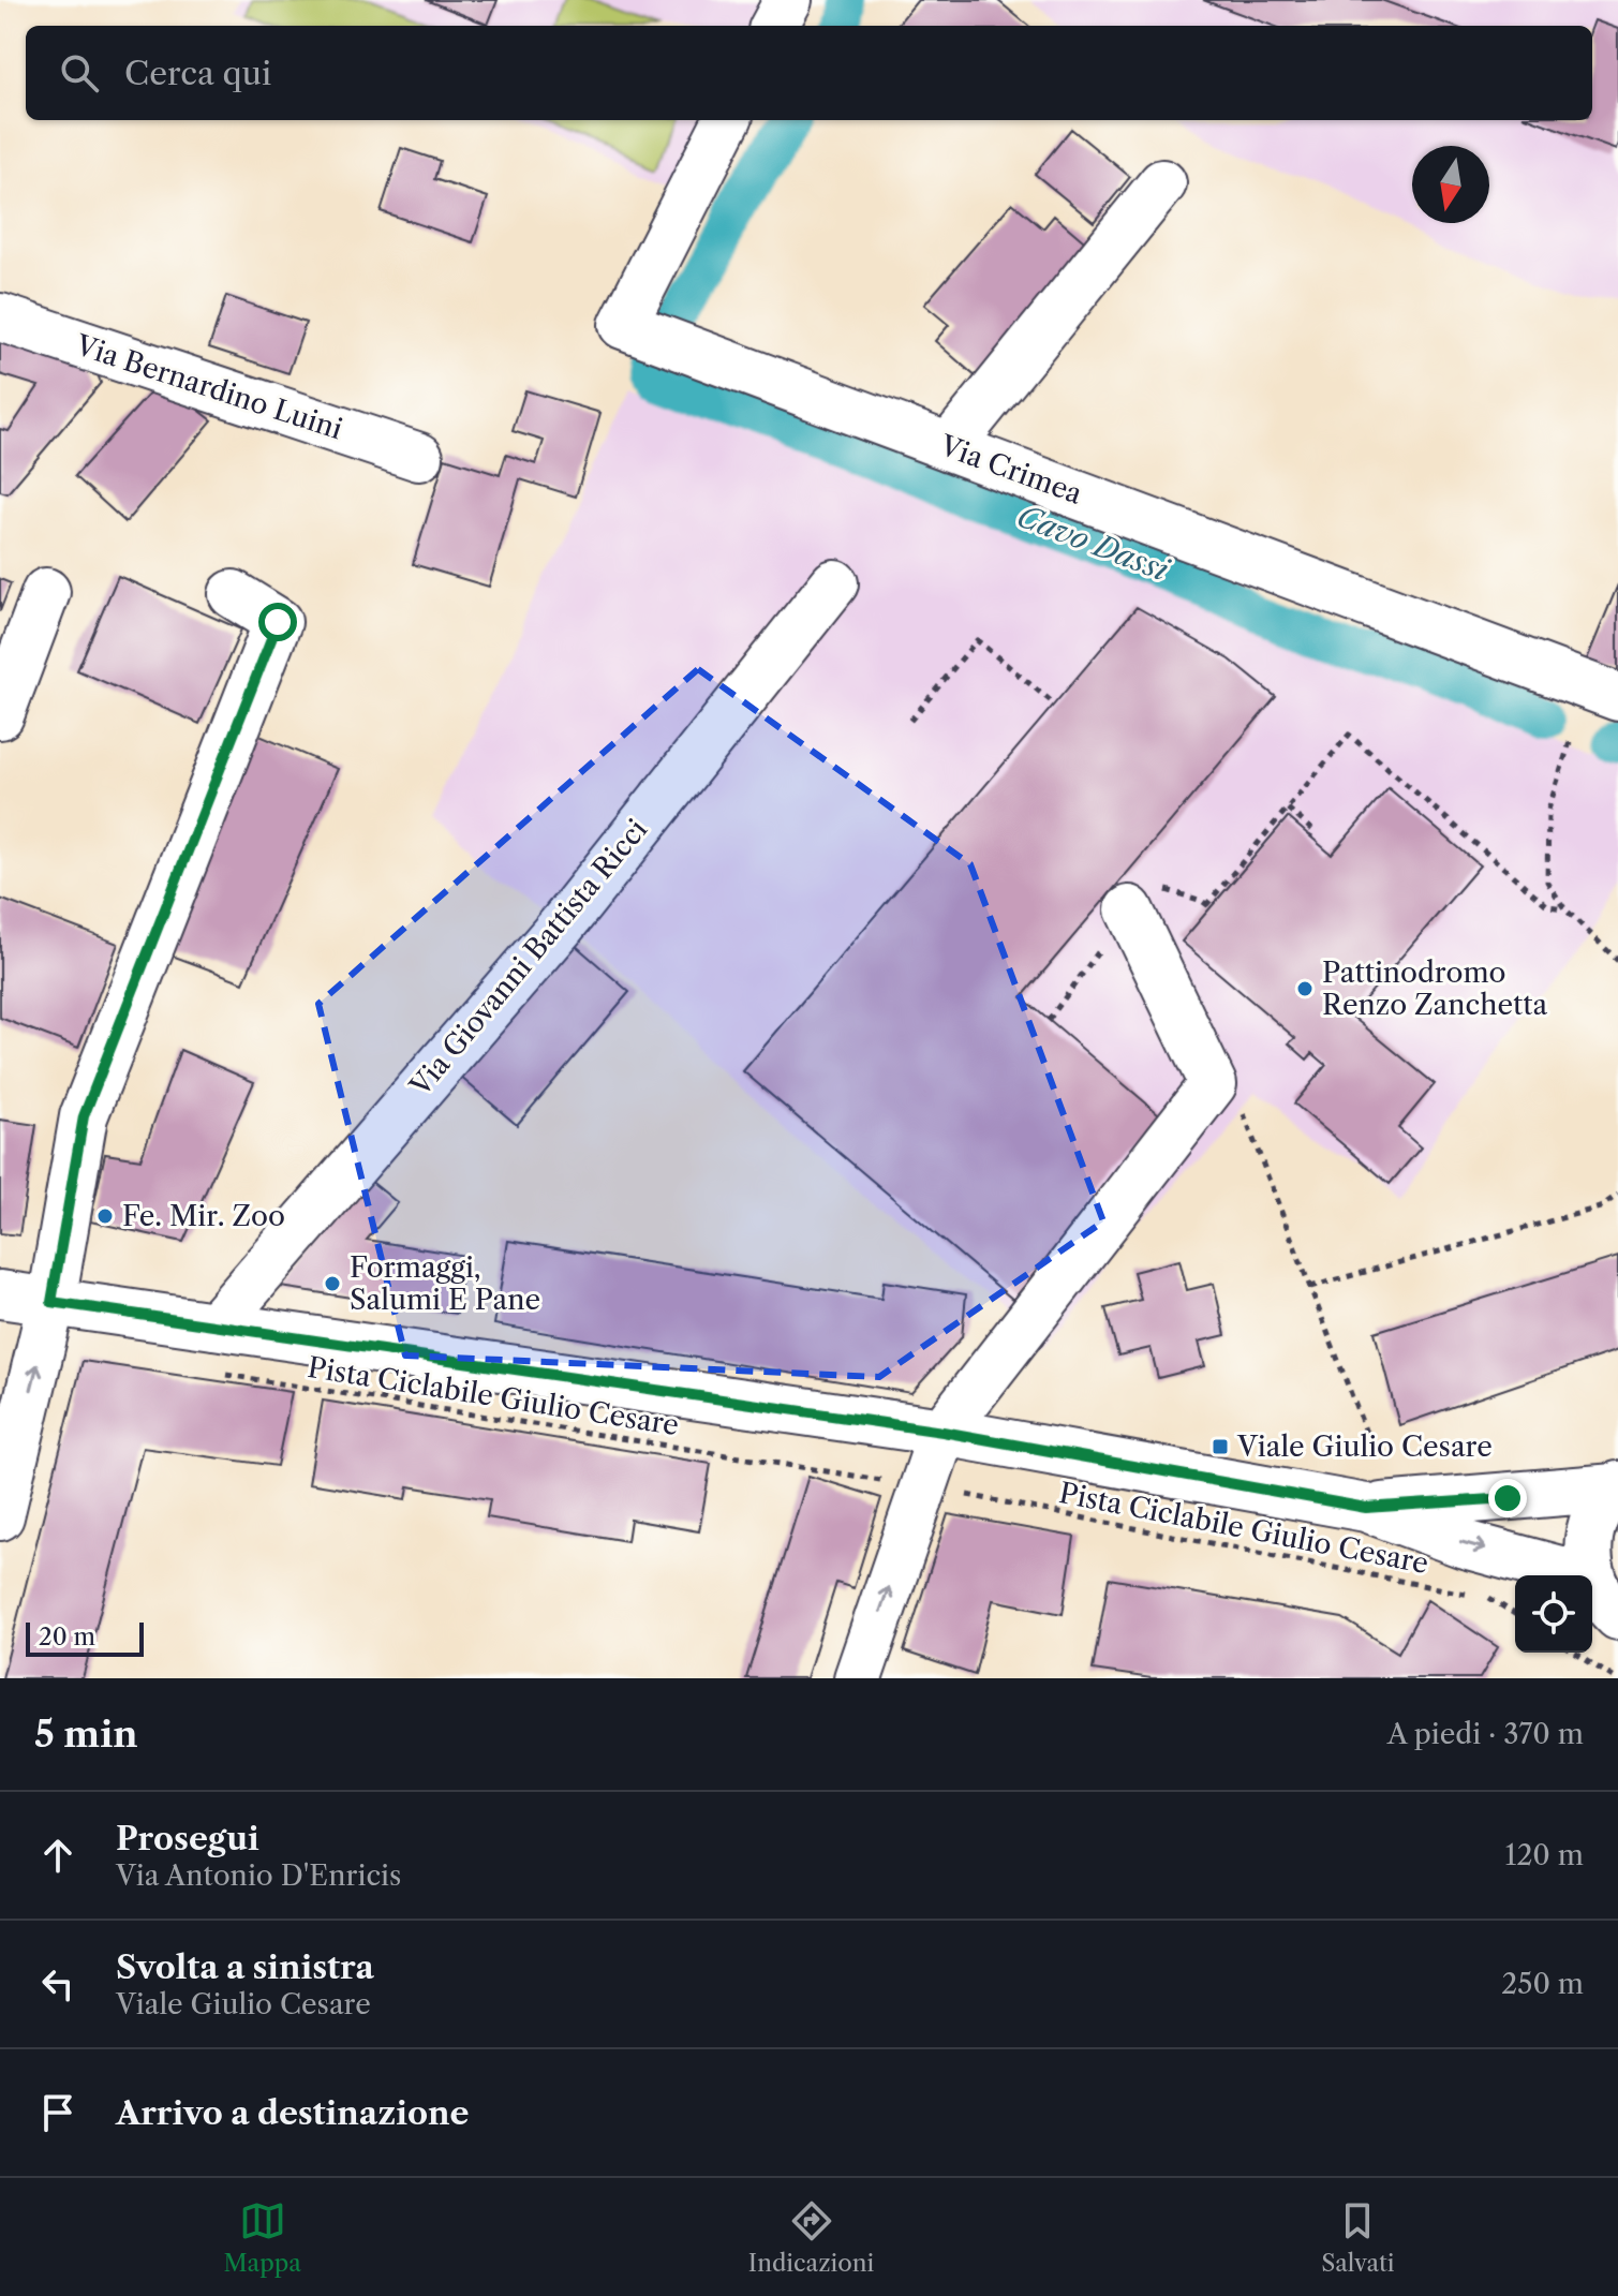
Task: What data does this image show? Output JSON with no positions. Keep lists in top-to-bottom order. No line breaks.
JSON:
{"streets":{"street":["Via Bernardino Luini","Via Crimea","Via Giovanni Battista Ricci"],"path":["Pista Ciclabile Giulio Cesare"]},"water":["Cavo Dassi"],"places":{"other":["Pattinodromo Renzo Zanchetta","Fe. Mir. Zoo","Formaggi, Salumi E Pane"],"transit":["Viale Giulio Cesare"]},"scale_bar":"20 m","north":"bottom","page":{"search":"Cerca qui","scale":"20 m","heading":["5 min","A piedi · 370 m"],"list":[["Prosegui","Via Antonio D'Enricis","120 m"],["Svolta a sinistra","Viale Giulio Cesare","250 m"],"Arrivo a destinazione"],"nav":["Mappa","Indicazioni","Salvati"]}}
